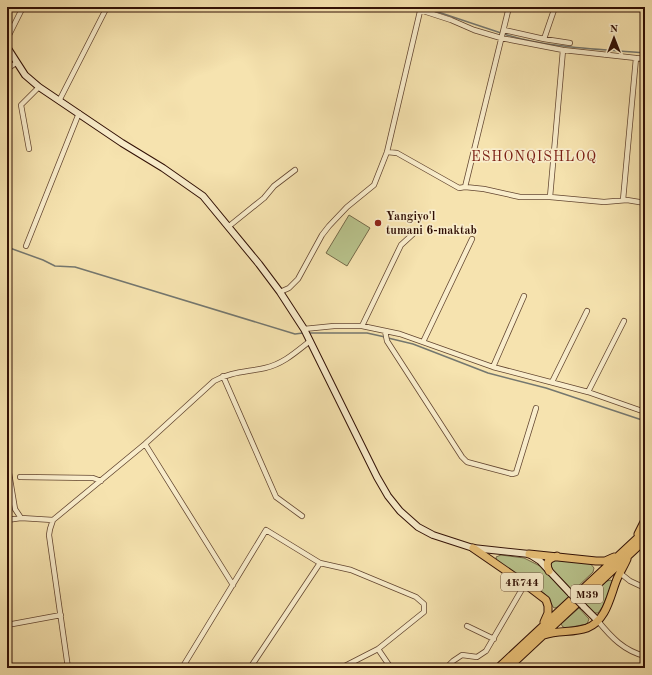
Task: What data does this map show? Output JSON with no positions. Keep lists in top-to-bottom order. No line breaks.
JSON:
{"streets":{"highway":["4К744","M39"]},"crossings":[["4К744","M39"]],"districts":["ESHONQISHLOQ"],"places":["Yangiyo'l tumani 6-maktab"],"north":"top"}
